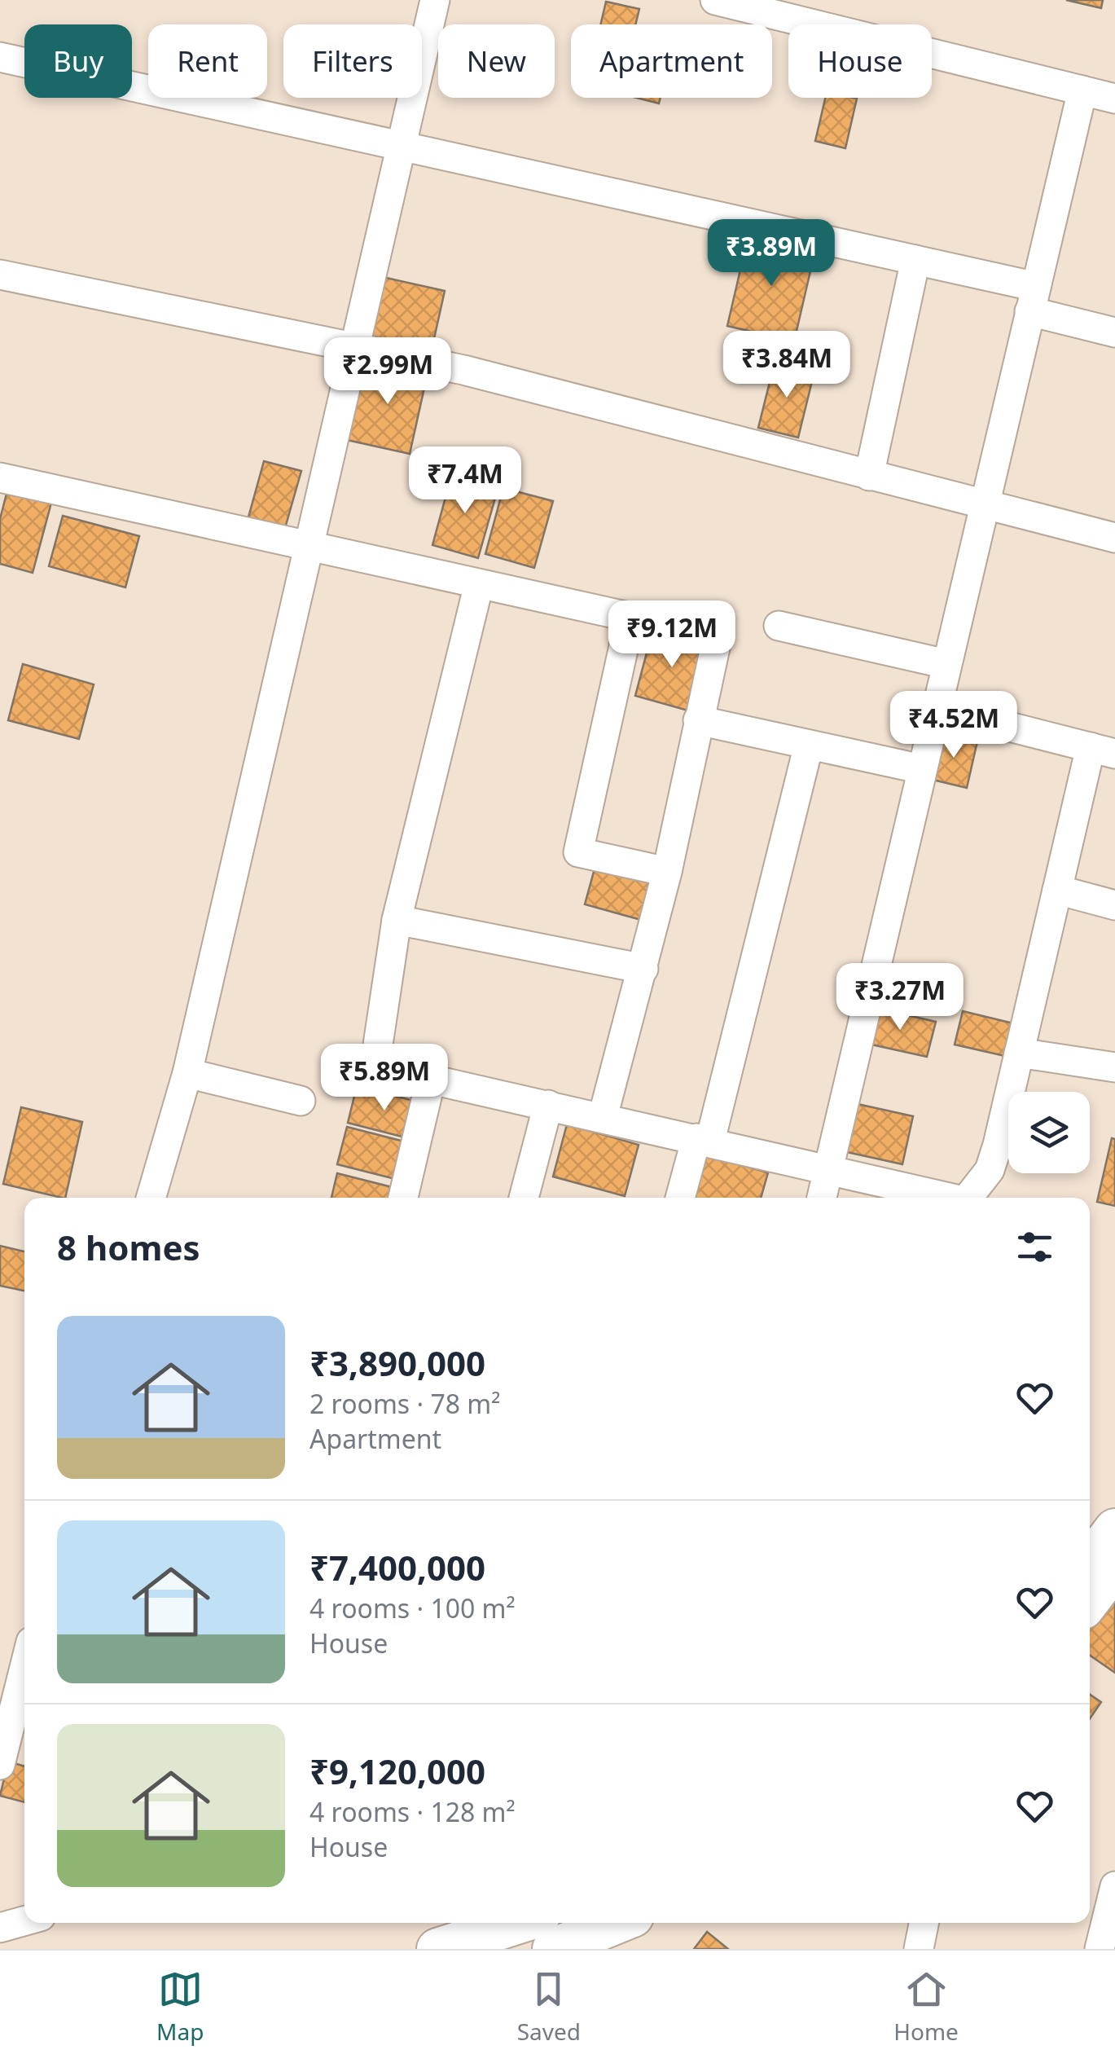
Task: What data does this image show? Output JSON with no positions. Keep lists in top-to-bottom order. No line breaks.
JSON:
{"page":{"chip":["Buy","Rent","Filters","New","Apartment","House"],"price":["₹3.89M","₹3.84M","₹2.99M","₹7.4M","₹9.12M","₹4.52M","₹3.27M","₹5.89M"],"heading":"8 homes","list":[{"name":"₹3,890,000","note":"2 rooms · 78 m² · Apartment"},{"name":"₹7,400,000","note":"4 rooms · 100 m² · House"},{"name":"₹9,120,000","note":"4 rooms · 128 m² · House"}],"tabs":["Map","Saved","Home"]}}
